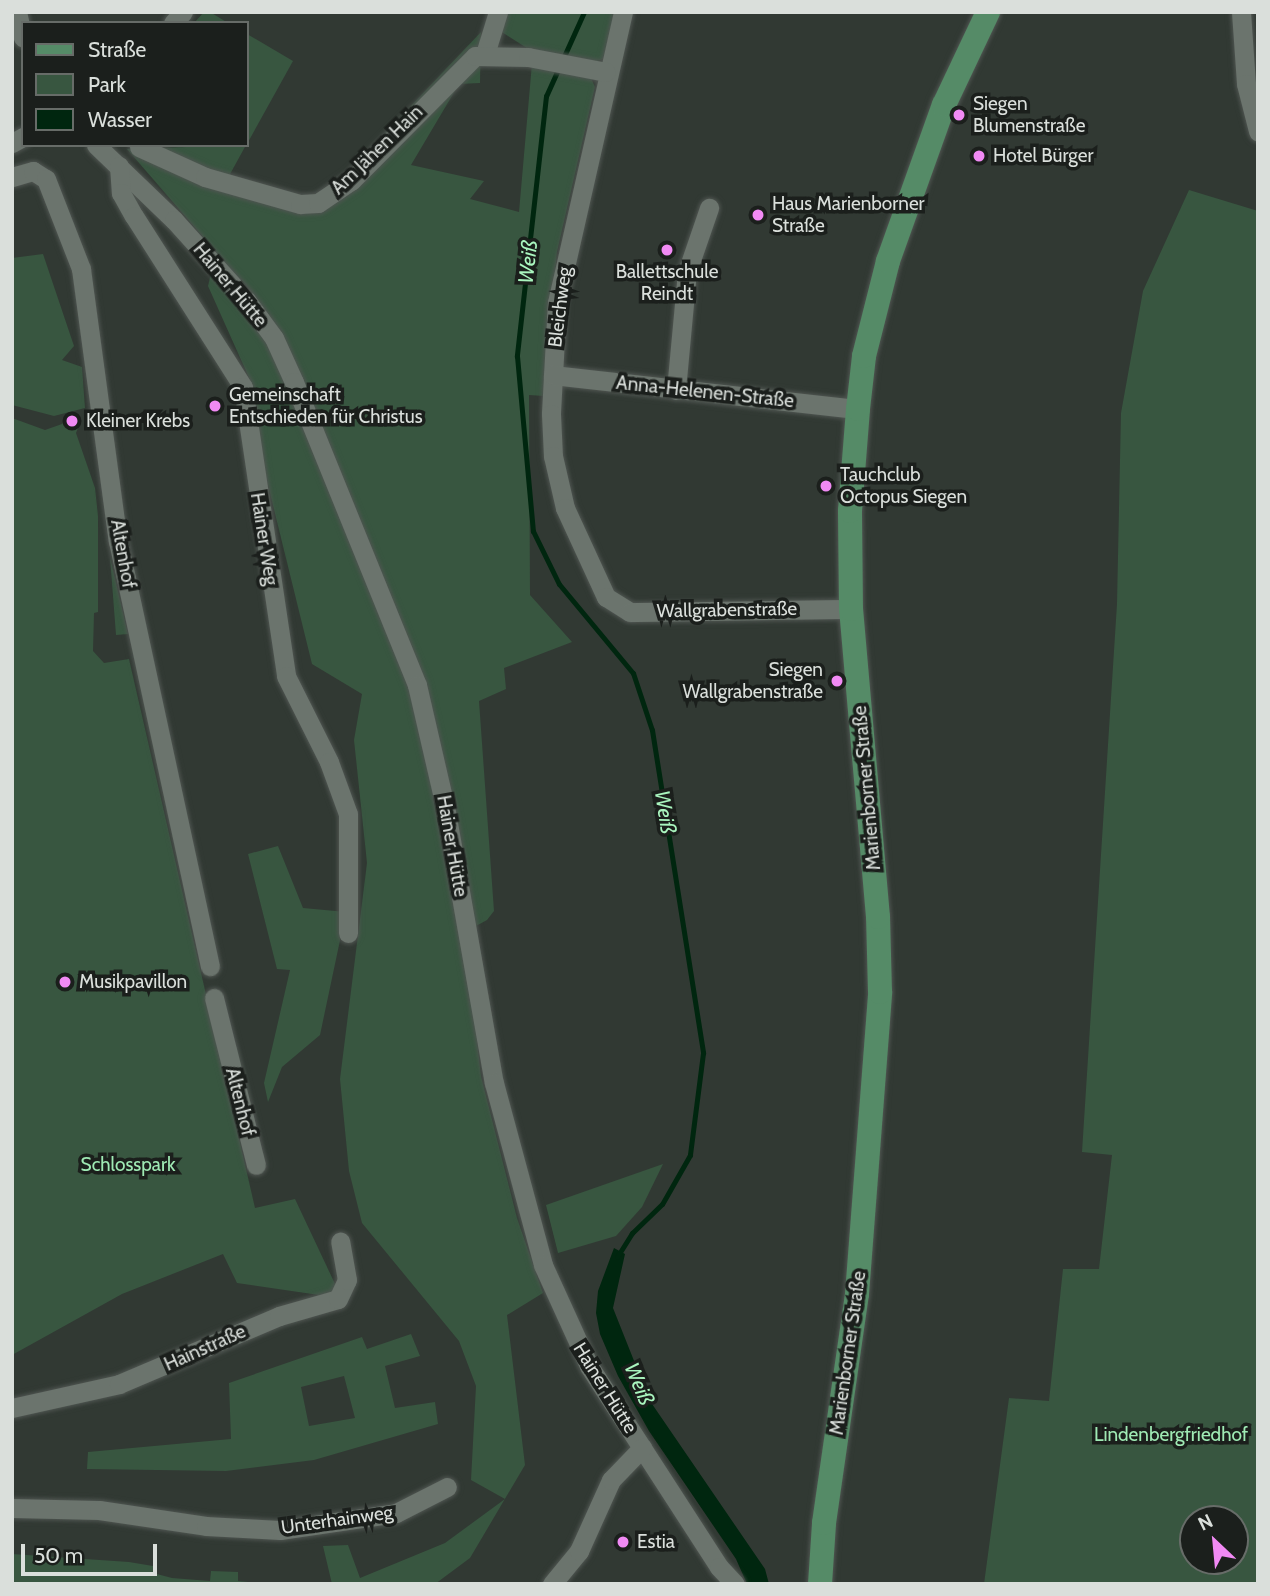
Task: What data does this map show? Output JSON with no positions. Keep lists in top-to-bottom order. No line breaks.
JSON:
{"streets":{"main road":["Marienborner Straße"],"street":["Am Jähen Hain","Hainer Hütte","Bleichweg","Anna-Helenen-Straße","Hainer Weg","Altenhof","Wallgrabenstraße","Hainstraße","Unterhainweg"]},"crossings":[["Hainer Hütte","Hainer Weg"],["Bleichweg","Anna-Helenen-Straße"],["Bleichweg","Wallgrabenstraße"],["Anna-Helenen-Straße","Marienborner Straße"],["Wallgrabenstraße","Marienborner Straße"]],"water":["Weiß"],"parks":["Schlosspark","Lindenbergfriedhof"],"places":["Siegen Blumenstraße","Hotel Bürger","Haus Marienborner Straße","Ballettschule Reindt","Gemeinschaft Entschieden für Christus","Kleiner Krebs","Tauchclub Octopus Siegen","Siegen Wallgrabenstraße","Musikpavillon","Estia"],"legend":["Straße","Park","Wasser"],"scale_bar":"50 m","north":"top left"}
